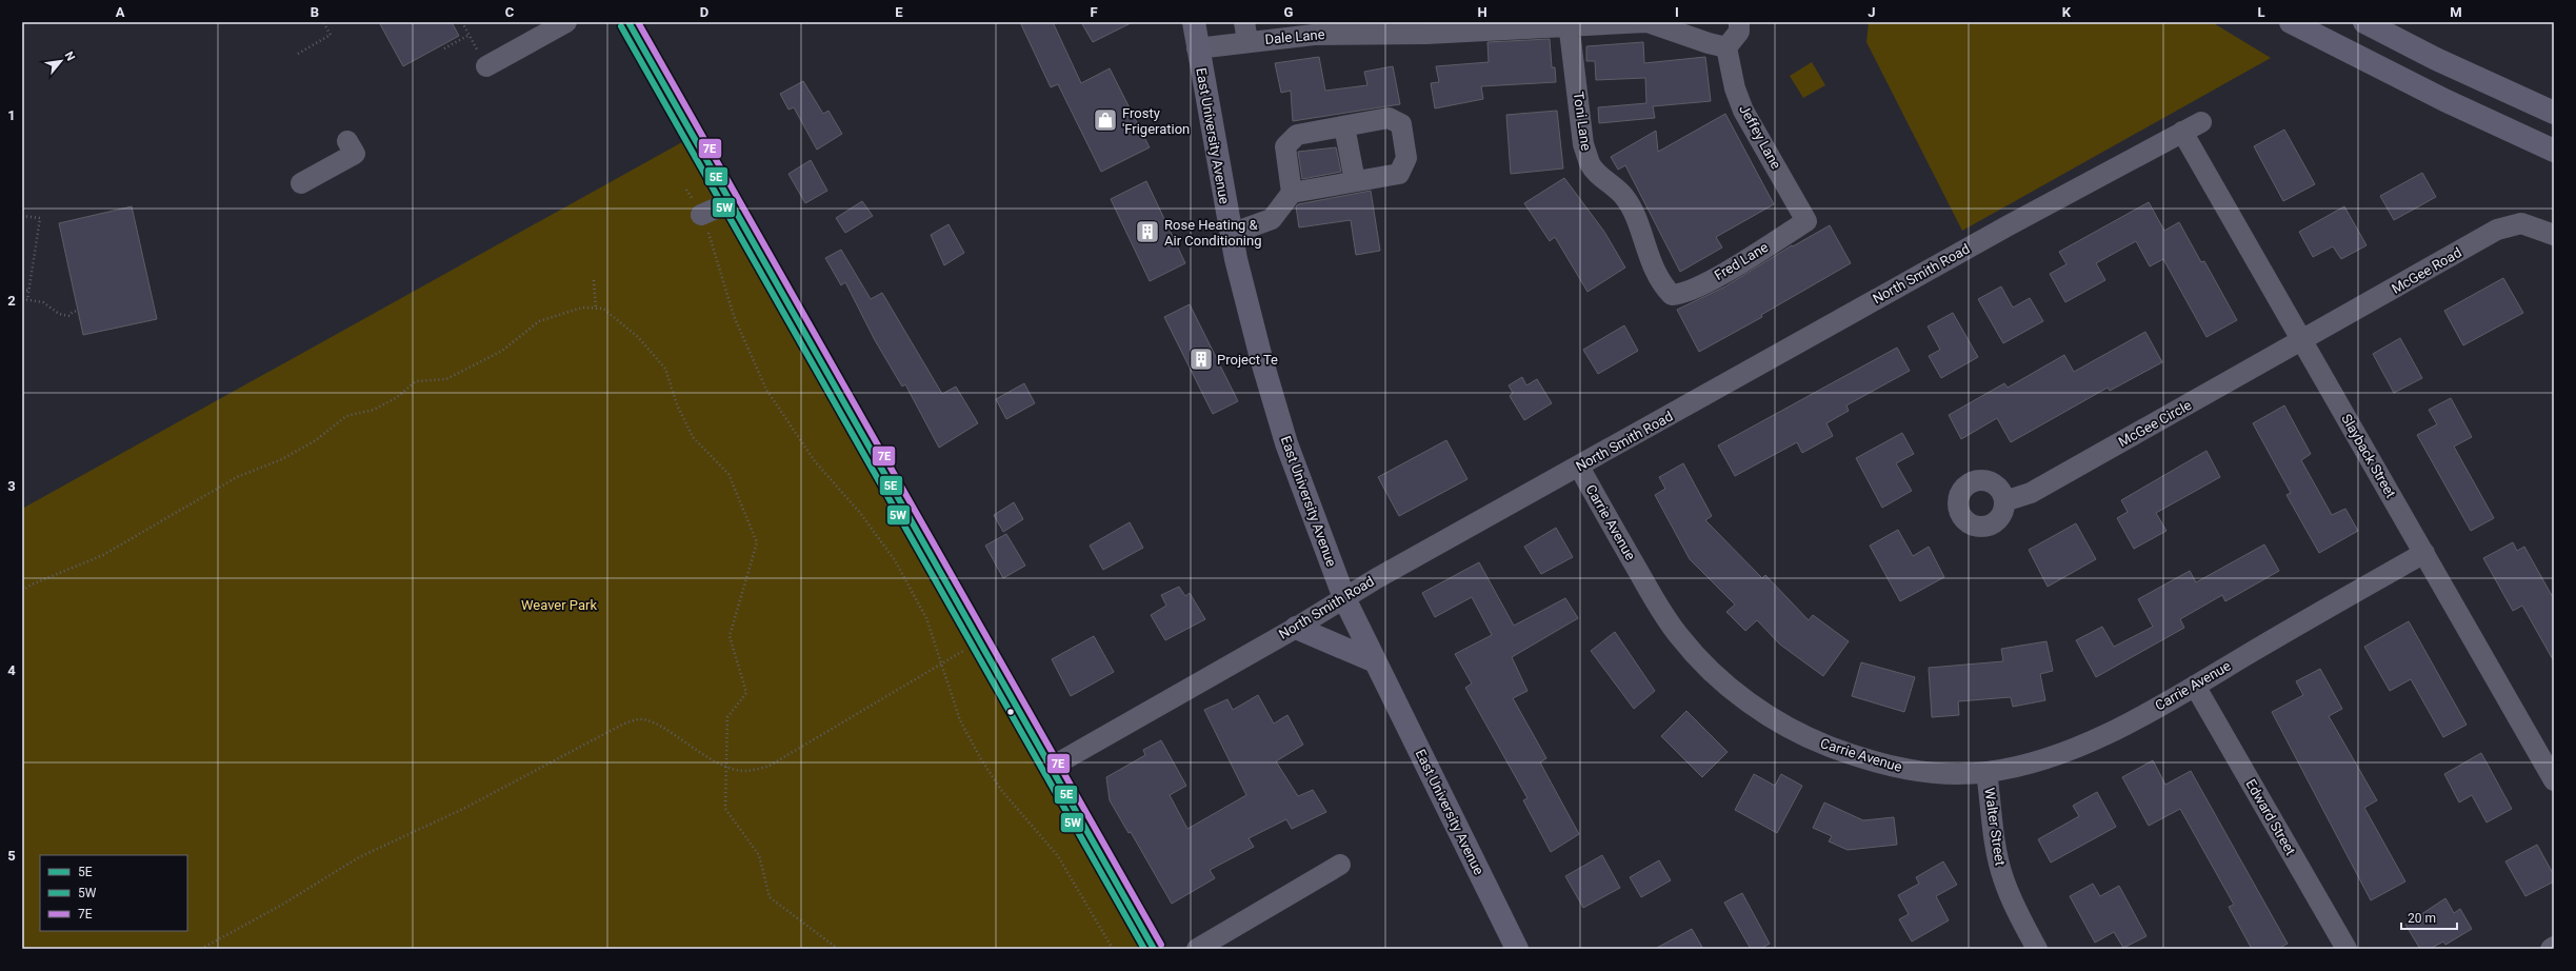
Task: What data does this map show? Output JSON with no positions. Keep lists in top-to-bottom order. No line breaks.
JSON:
{"streets":{"main road":["East University Avenue"],"street":["Dale Lane","Toni Lane","Jeffey Lane","Fred Lane","McGee Road","North Smith Road","McGee Circle","Slayback Street","Carrie Avenue","Edward Street","Walter Street"]},"crossings":[["Dale Lane","Toni Lane"],["Dale Lane","East University Avenue"],["Dale Lane","Jeffey Lane"],["Toni Lane","Fred Lane"],["East University Avenue","North Smith Road"],["Jeffey Lane","Fred Lane"],["McGee Road","McGee Circle"],["McGee Road","Slayback Street"],["North Smith Road","Slayback Street"],["North Smith Road","Carrie Avenue"],["McGee Circle","Slayback Street"],["Slayback Street","Carrie Avenue"],["Carrie Avenue","Edward Street"],["Carrie Avenue","Walter Street"]],"parks":["Weaver Park"],"places":{"shop":["Frosty 'Frigeration"],"building":["Rose Heating & Air Conditioning","Project Te"]},"lines":["transit line 5E","transit line 7E","transit line 5W"],"legend":["5E","5W","7E"],"scale_bar":"20 m","north":"top right","grid":{"columns":["A","B","C","D","E","F","G","H","I","J","K","L","M"],"rows":["1","2","3","4","5"]}}
